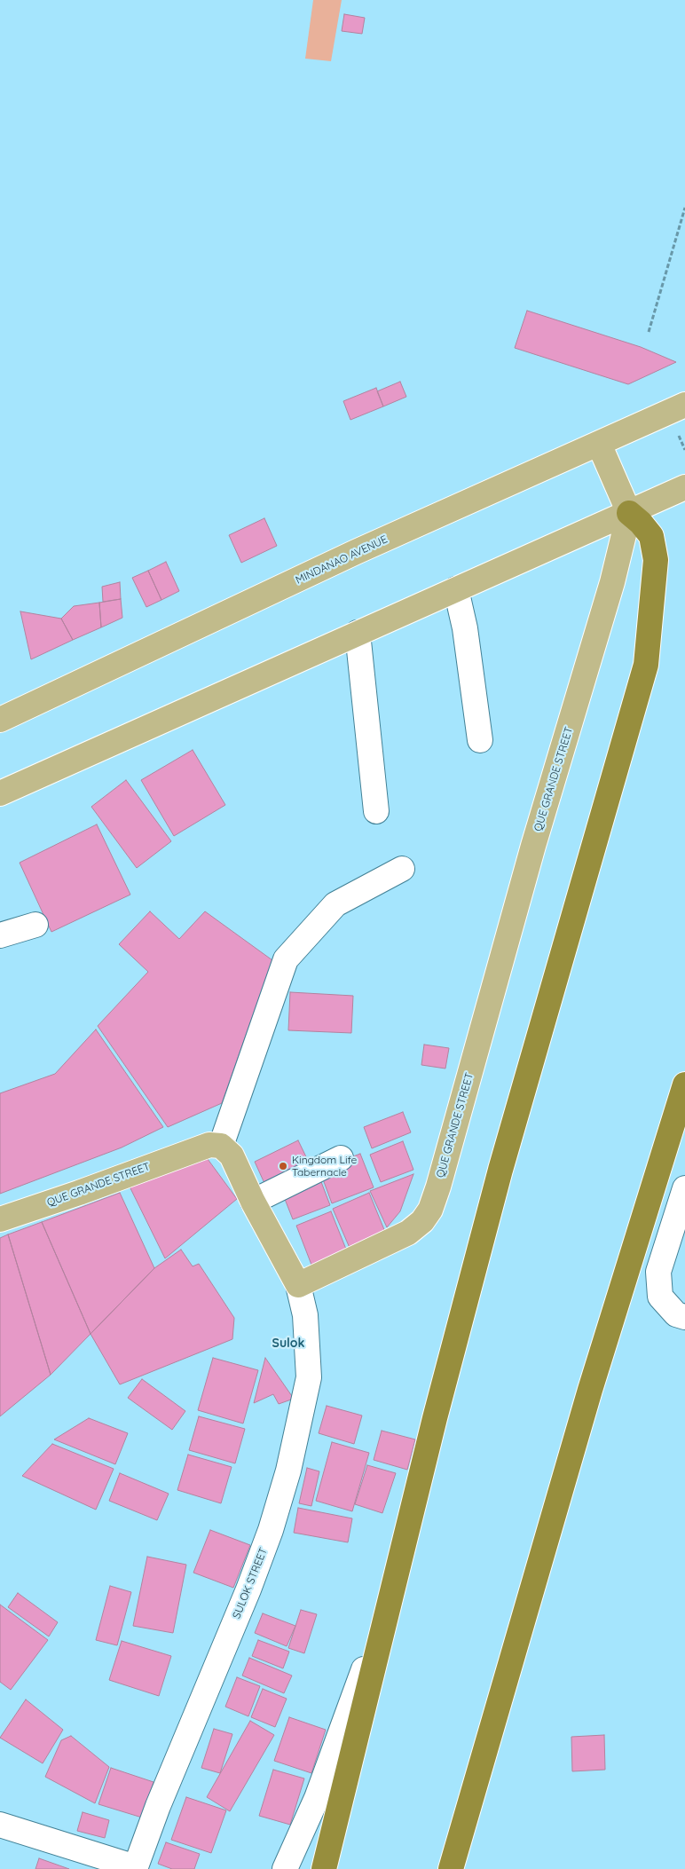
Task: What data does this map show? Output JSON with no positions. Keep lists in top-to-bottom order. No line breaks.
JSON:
{"streets":{"main road":["MINDANAO AVENUE","QUE GRANDE STREET"],"street":["SULOK STREET"]},"crossings":[["QUE GRANDE STREET","SULOK STREET"]],"districts":["Sulok"],"places":["Kingdom Life Tabernacle"]}
